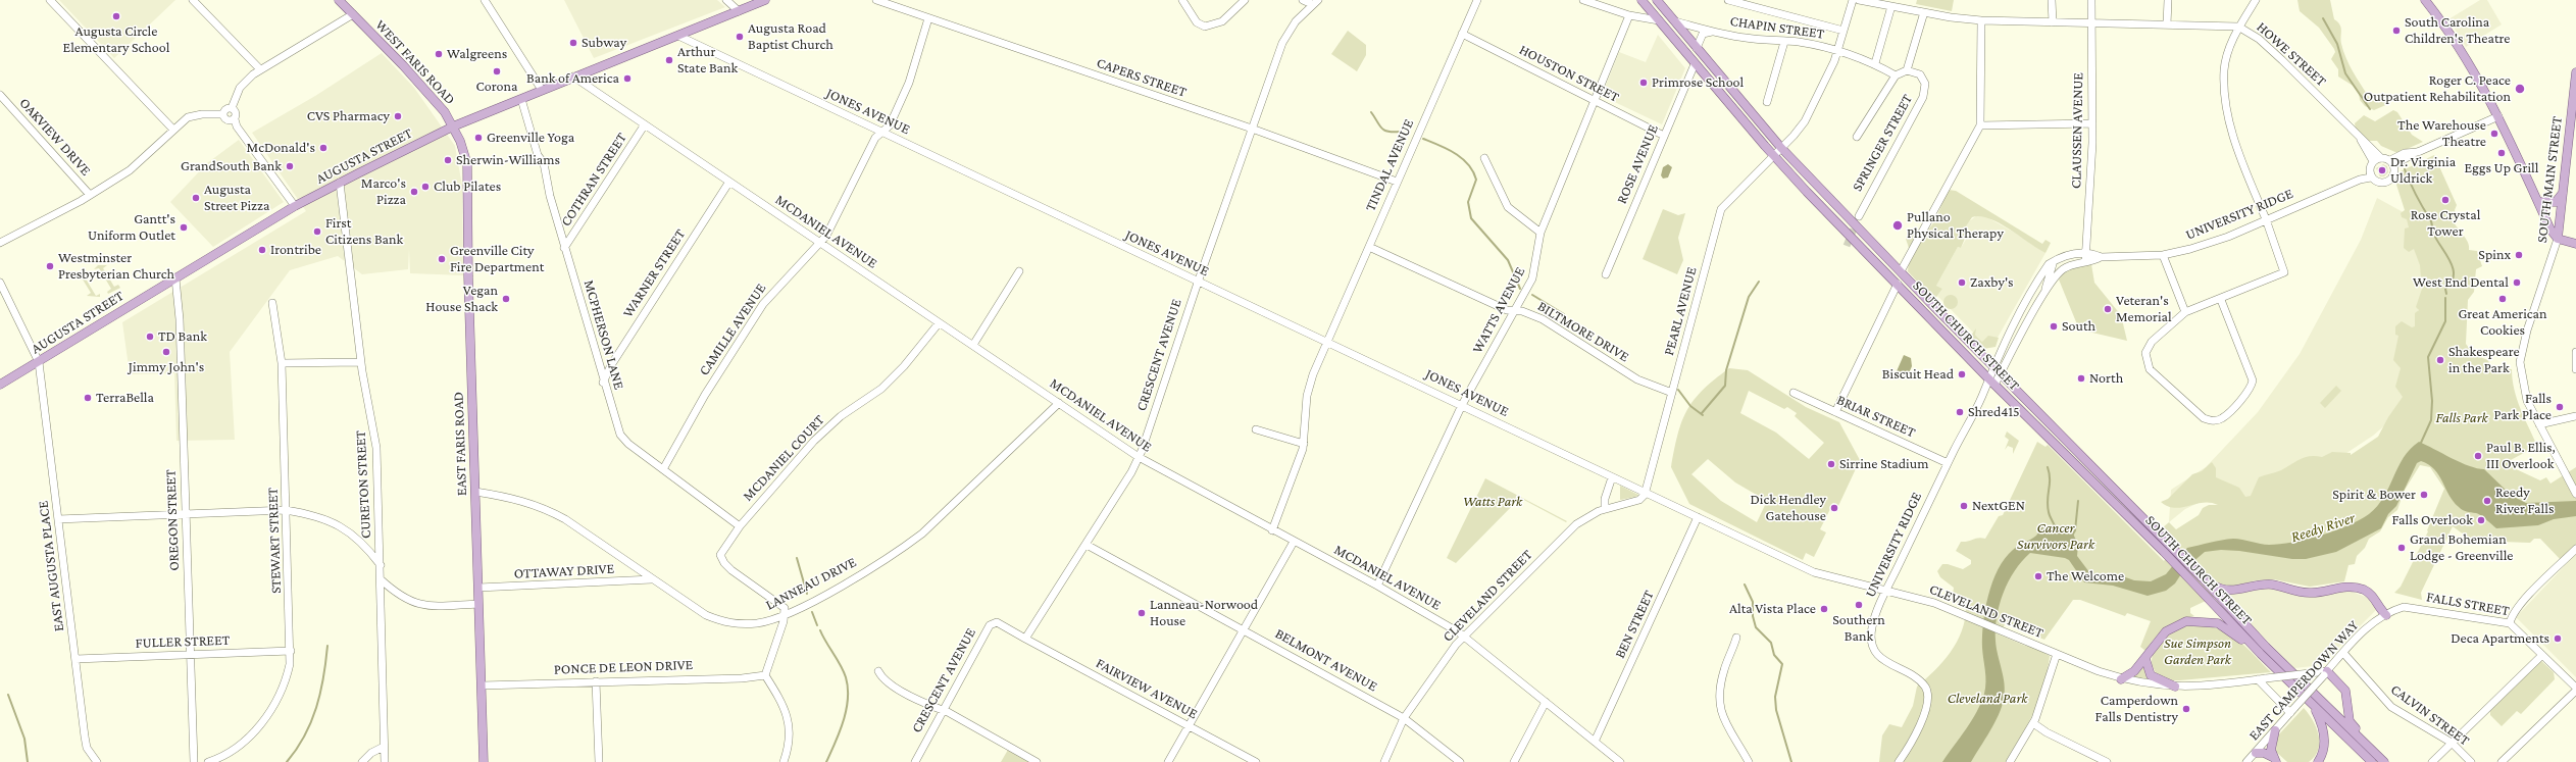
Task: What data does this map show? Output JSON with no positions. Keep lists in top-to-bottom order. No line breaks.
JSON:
{"streets":{"main road":["WEST FARIS ROAD","AUGUSTA STREET","SOUTH MAIN STREET","SOUTH CHURCH STREET","EAST FARIS ROAD"],"street":["CHAPIN STREET","HOWE STREET","HOUSTON STREET","CAPERS STREET","JONES AVENUE","CLAUSSEN AVENUE","OAKVIEW DRIVE","SPRINGER STREET","ROSE AVENUE","TINDAL AVENUE","COTHRAN STREET","UNIVERSITY RIDGE","MCDANIEL AVENUE","WARNER STREET","WATTS AVENUE","PEARL AVENUE","CAMILLE AVENUE","BILTMORE DRIVE","MCPHERSON LANE","CRESCENT AVENUE","BRIAR STREET","MCDANIEL COURT","CURETON STREET","OREGON STREET","STEWART STREET","EAST AUGUSTA PLACE","OTTAWAY DRIVE","LANNEAU DRIVE","CLEVELAND STREET","FALLS STREET","BEN STREET","FULLER STREET","BELMONT AVENUE","PONCE DE LEON DRIVE","EAST CAMPERDOWN WAY","FAIRVIEW AVENUE","CALVIN STREET"]},"crossings":[["CHAPIN STREET","SPRINGER STREET"],["CHAPIN STREET","PEARL AVENUE"],["CHAPIN STREET","SOUTH CHURCH STREET"],["HOWE STREET","CLAUSSEN AVENUE"],["HOWE STREET","UNIVERSITY RIDGE"],["WEST FARIS ROAD","AUGUSTA STREET"],["WEST FARIS ROAD","EAST FARIS ROAD"],["HOUSTON STREET","ROSE AVENUE"],["HOUSTON STREET","TINDAL AVENUE"],["HOUSTON STREET","WATTS AVENUE"],["CAPERS STREET","TINDAL AVENUE"],["CAPERS STREET","CAMILLE AVENUE"],["CAPERS STREET","CRESCENT AVENUE"],["JONES AVENUE","AUGUSTA STREET"],["JONES AVENUE","TINDAL AVENUE"],["JONES AVENUE","WATTS AVENUE"],["JONES AVENUE","PEARL AVENUE"],["JONES AVENUE","CAMILLE AVENUE"],["JONES AVENUE","CRESCENT AVENUE"],["JONES AVENUE","CLEVELAND STREET"],["CLAUSSEN AVENUE","UNIVERSITY RIDGE"],["SPRINGER STREET","PEARL AVENUE"],["AUGUSTA STREET","MCDANIEL AVENUE"],["AUGUSTA STREET","MCPHERSON LANE"],["AUGUSTA STREET","EAST FARIS ROAD"],["AUGUSTA STREET","CURETON STREET"],["AUGUSTA STREET","OREGON STREET"],["AUGUSTA STREET","EAST AUGUSTA PLACE"],["ROSE AVENUE","SOUTH CHURCH STREET"],["TINDAL AVENUE","MCDANIEL AVENUE"],["TINDAL AVENUE","BILTMORE DRIVE"],["COTHRAN STREET","MCDANIEL AVENUE"],["COTHRAN STREET","MCPHERSON LANE"],["UNIVERSITY RIDGE","SOUTH CHURCH STREET"],["UNIVERSITY RIDGE","BRIAR STREET"],["UNIVERSITY RIDGE","CLEVELAND STREET"],["MCDANIEL AVENUE","WARNER STREET"],["MCDANIEL AVENUE","WATTS AVENUE"],["MCDANIEL AVENUE","CAMILLE AVENUE"],["MCDANIEL AVENUE","CRESCENT AVENUE"],["MCDANIEL AVENUE","MCDANIEL COURT"],["MCDANIEL AVENUE","LANNEAU DRIVE"],["MCDANIEL AVENUE","CLEVELAND STREET"],["MCDANIEL AVENUE","BEN STREET"],["WARNER STREET","MCPHERSON LANE"],["WATTS AVENUE","BILTMORE DRIVE"],["PEARL AVENUE","BILTMORE DRIVE"],["PEARL AVENUE","SOUTH CHURCH STREET"],["PEARL AVENUE","CLEVELAND STREET"],["CAMILLE AVENUE","MCPHERSON LANE"],["MCPHERSON LANE","MCDANIEL COURT"],["CRESCENT AVENUE","BELMONT AVENUE"],["CRESCENT AVENUE","FAIRVIEW AVENUE"],["EAST FARIS ROAD","OTTAWAY DRIVE"],["EAST FARIS ROAD","LANNEAU DRIVE"],["EAST FARIS ROAD","PONCE DE LEON DRIVE"],["MCDANIEL COURT","LANNEAU DRIVE"],["OREGON STREET","FULLER STREET"],["STEWART STREET","FULLER STREET"],["EAST AUGUSTA PLACE","FULLER STREET"],["OTTAWAY DRIVE","LANNEAU DRIVE"],["CLEVELAND STREET","BEN STREET"],["CLEVELAND STREET","BELMONT AVENUE"],["CLEVELAND STREET","EAST CAMPERDOWN WAY"],["FALLS STREET","EAST CAMPERDOWN WAY"],["EAST CAMPERDOWN WAY","CALVIN STREET"]],"water":["Reedy River"],"parks":["Falls Park","Watts Park","Cancer Survivors Park","Sue Simpson Garden Park","Cleveland Park"],"places":["Augusta Circle Elementary School","South Carolina Children's Theatre","Augusta Road Baptist Church","Subway","Walgreens","Arthur State Bank","Corona","Bank of America","Primrose School","Roger C. Peace Outpatient Rehabilitation","CVS Pharmacy","The Warehouse Theatre","Greenville Yoga","McDonald's","Eggs Up Grill","Sherwin-Williams","GrandSouth Bank","Dr. Virginia Uldrick","Club Pilates","Marco's Pizza","Augusta Street Pizza","Rose Crystal Tower","Pullano Physical Therapy","Gantt's Uniform Outlet","First Citizens Bank","Irontribe","Spinx","Greenville City Fire Department","Westminster Presbyterian Church","Zaxby's","West End Dental","Vegan House Shack","Great American Cookies","Veteran's Memorial","South","TD Bank","Jimmy John's","Shakespeare in the Park","Biscuit Head","North","TerraBella","Falls Park Place","Shred415","Paul B. Ellis, III Overlook","Sirrine Stadium","Spirit & Bower","Reedy River Falls","NextGEN","Dick Hendley Gatehouse","Falls Overlook","Grand Bohemian Lodge - Greenville","The Welcome","Southern Bank","Alta Vista Place","Lanneau-Norwood House","Deca Apartments","Camperdown Falls Dentistry"]}
